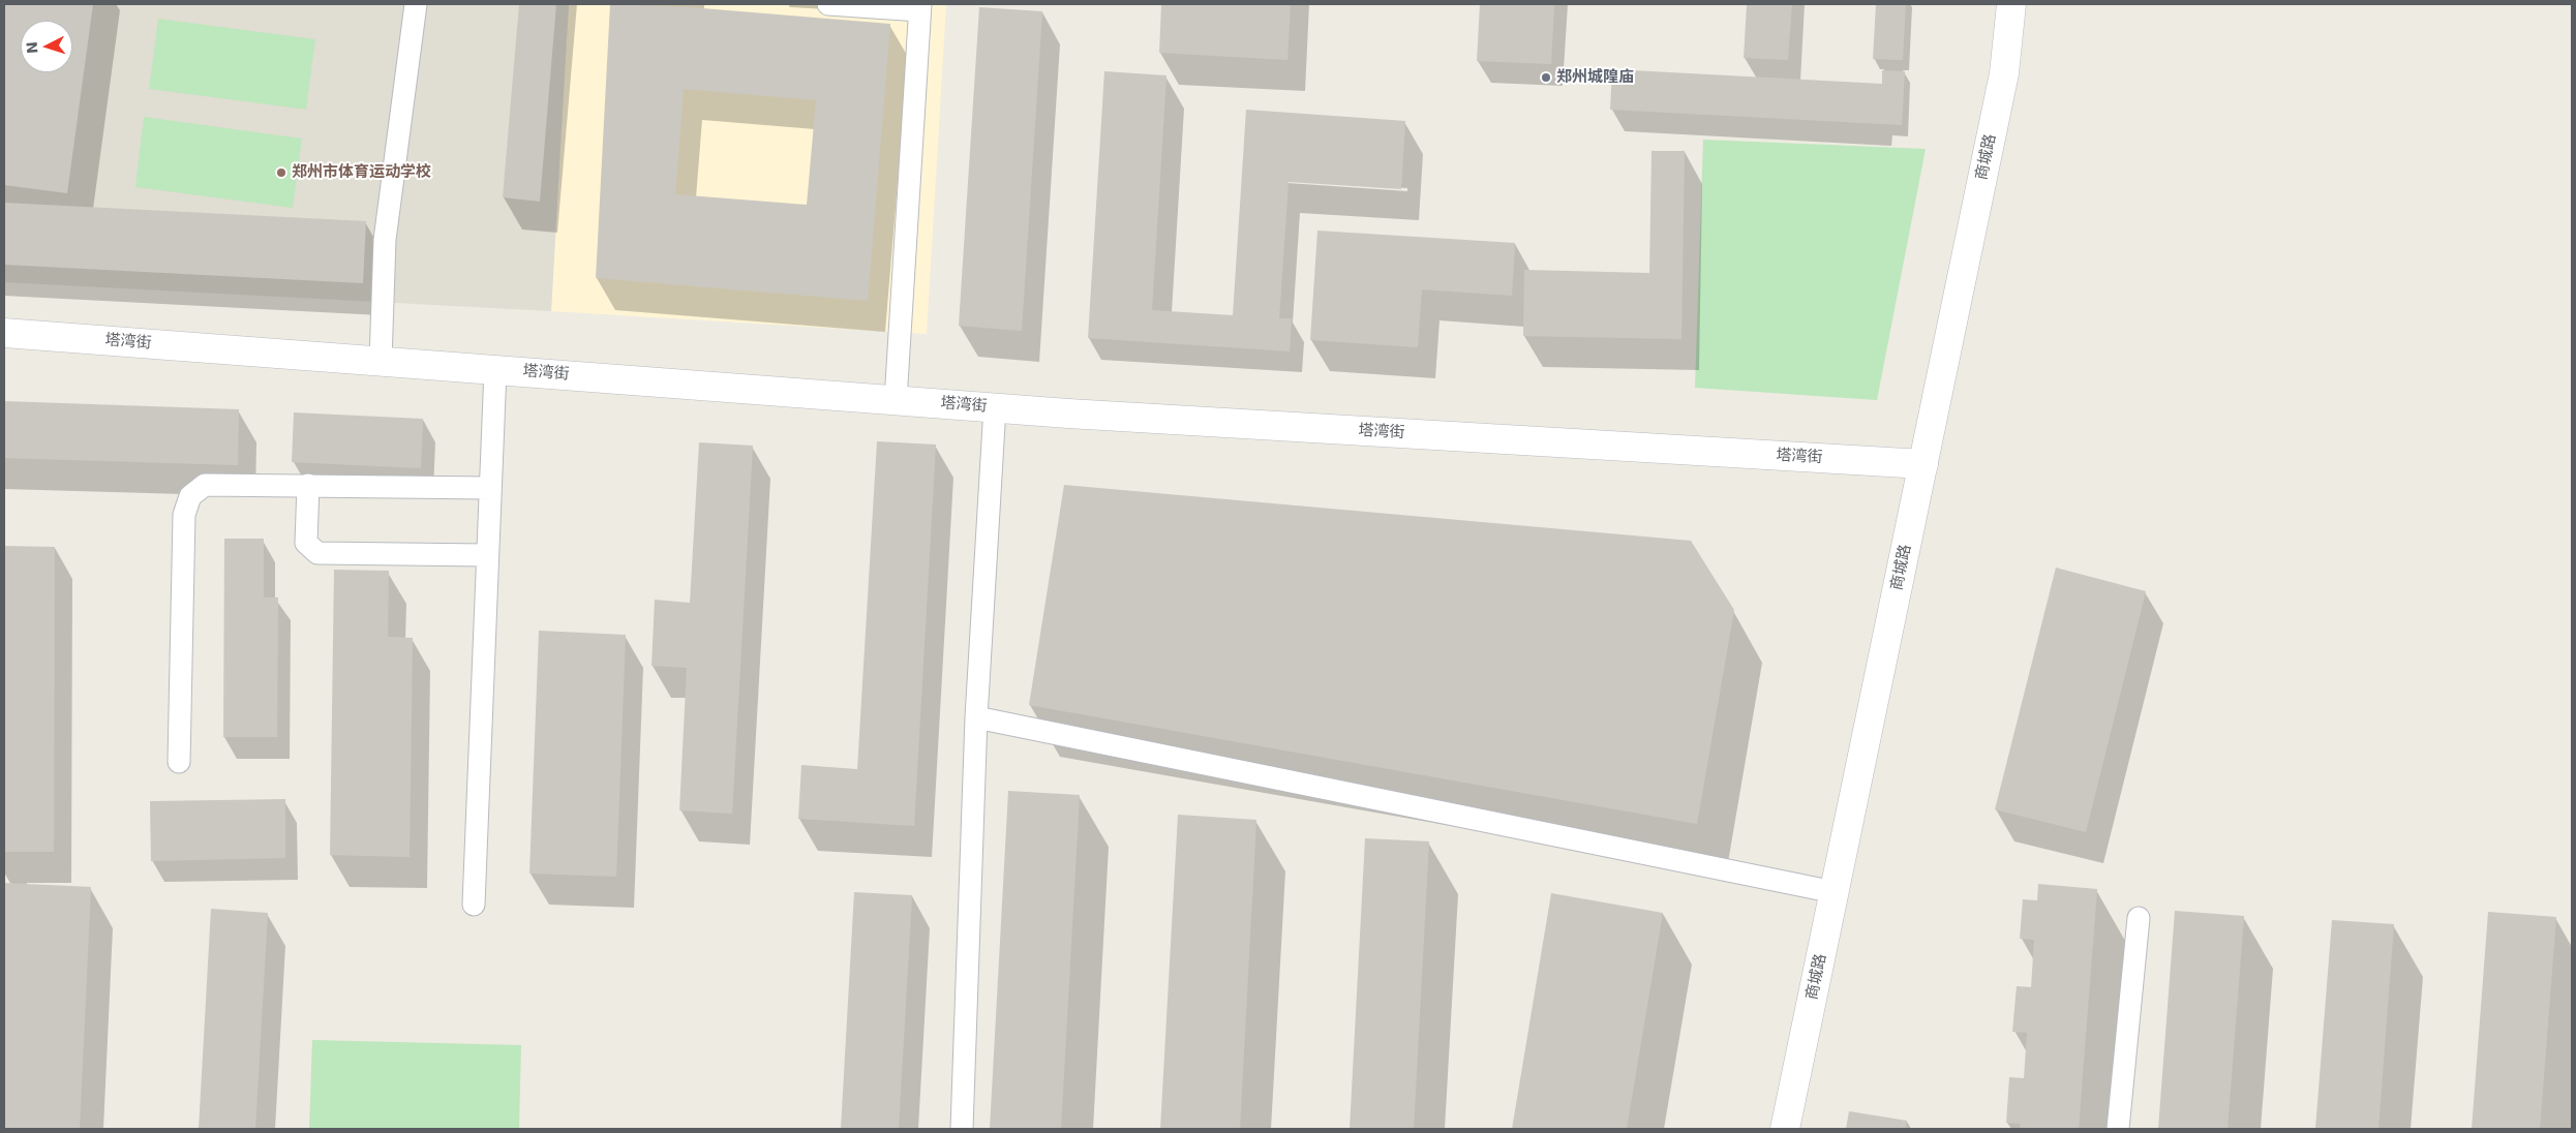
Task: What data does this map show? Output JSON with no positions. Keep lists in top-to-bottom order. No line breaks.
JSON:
{"streets":{"street":["商城路","塔湾街"]},"crossings":[["商城路","塔湾街"]],"places":["郑州城隍庙","郑州市体育运动学校"],"north":"left"}
